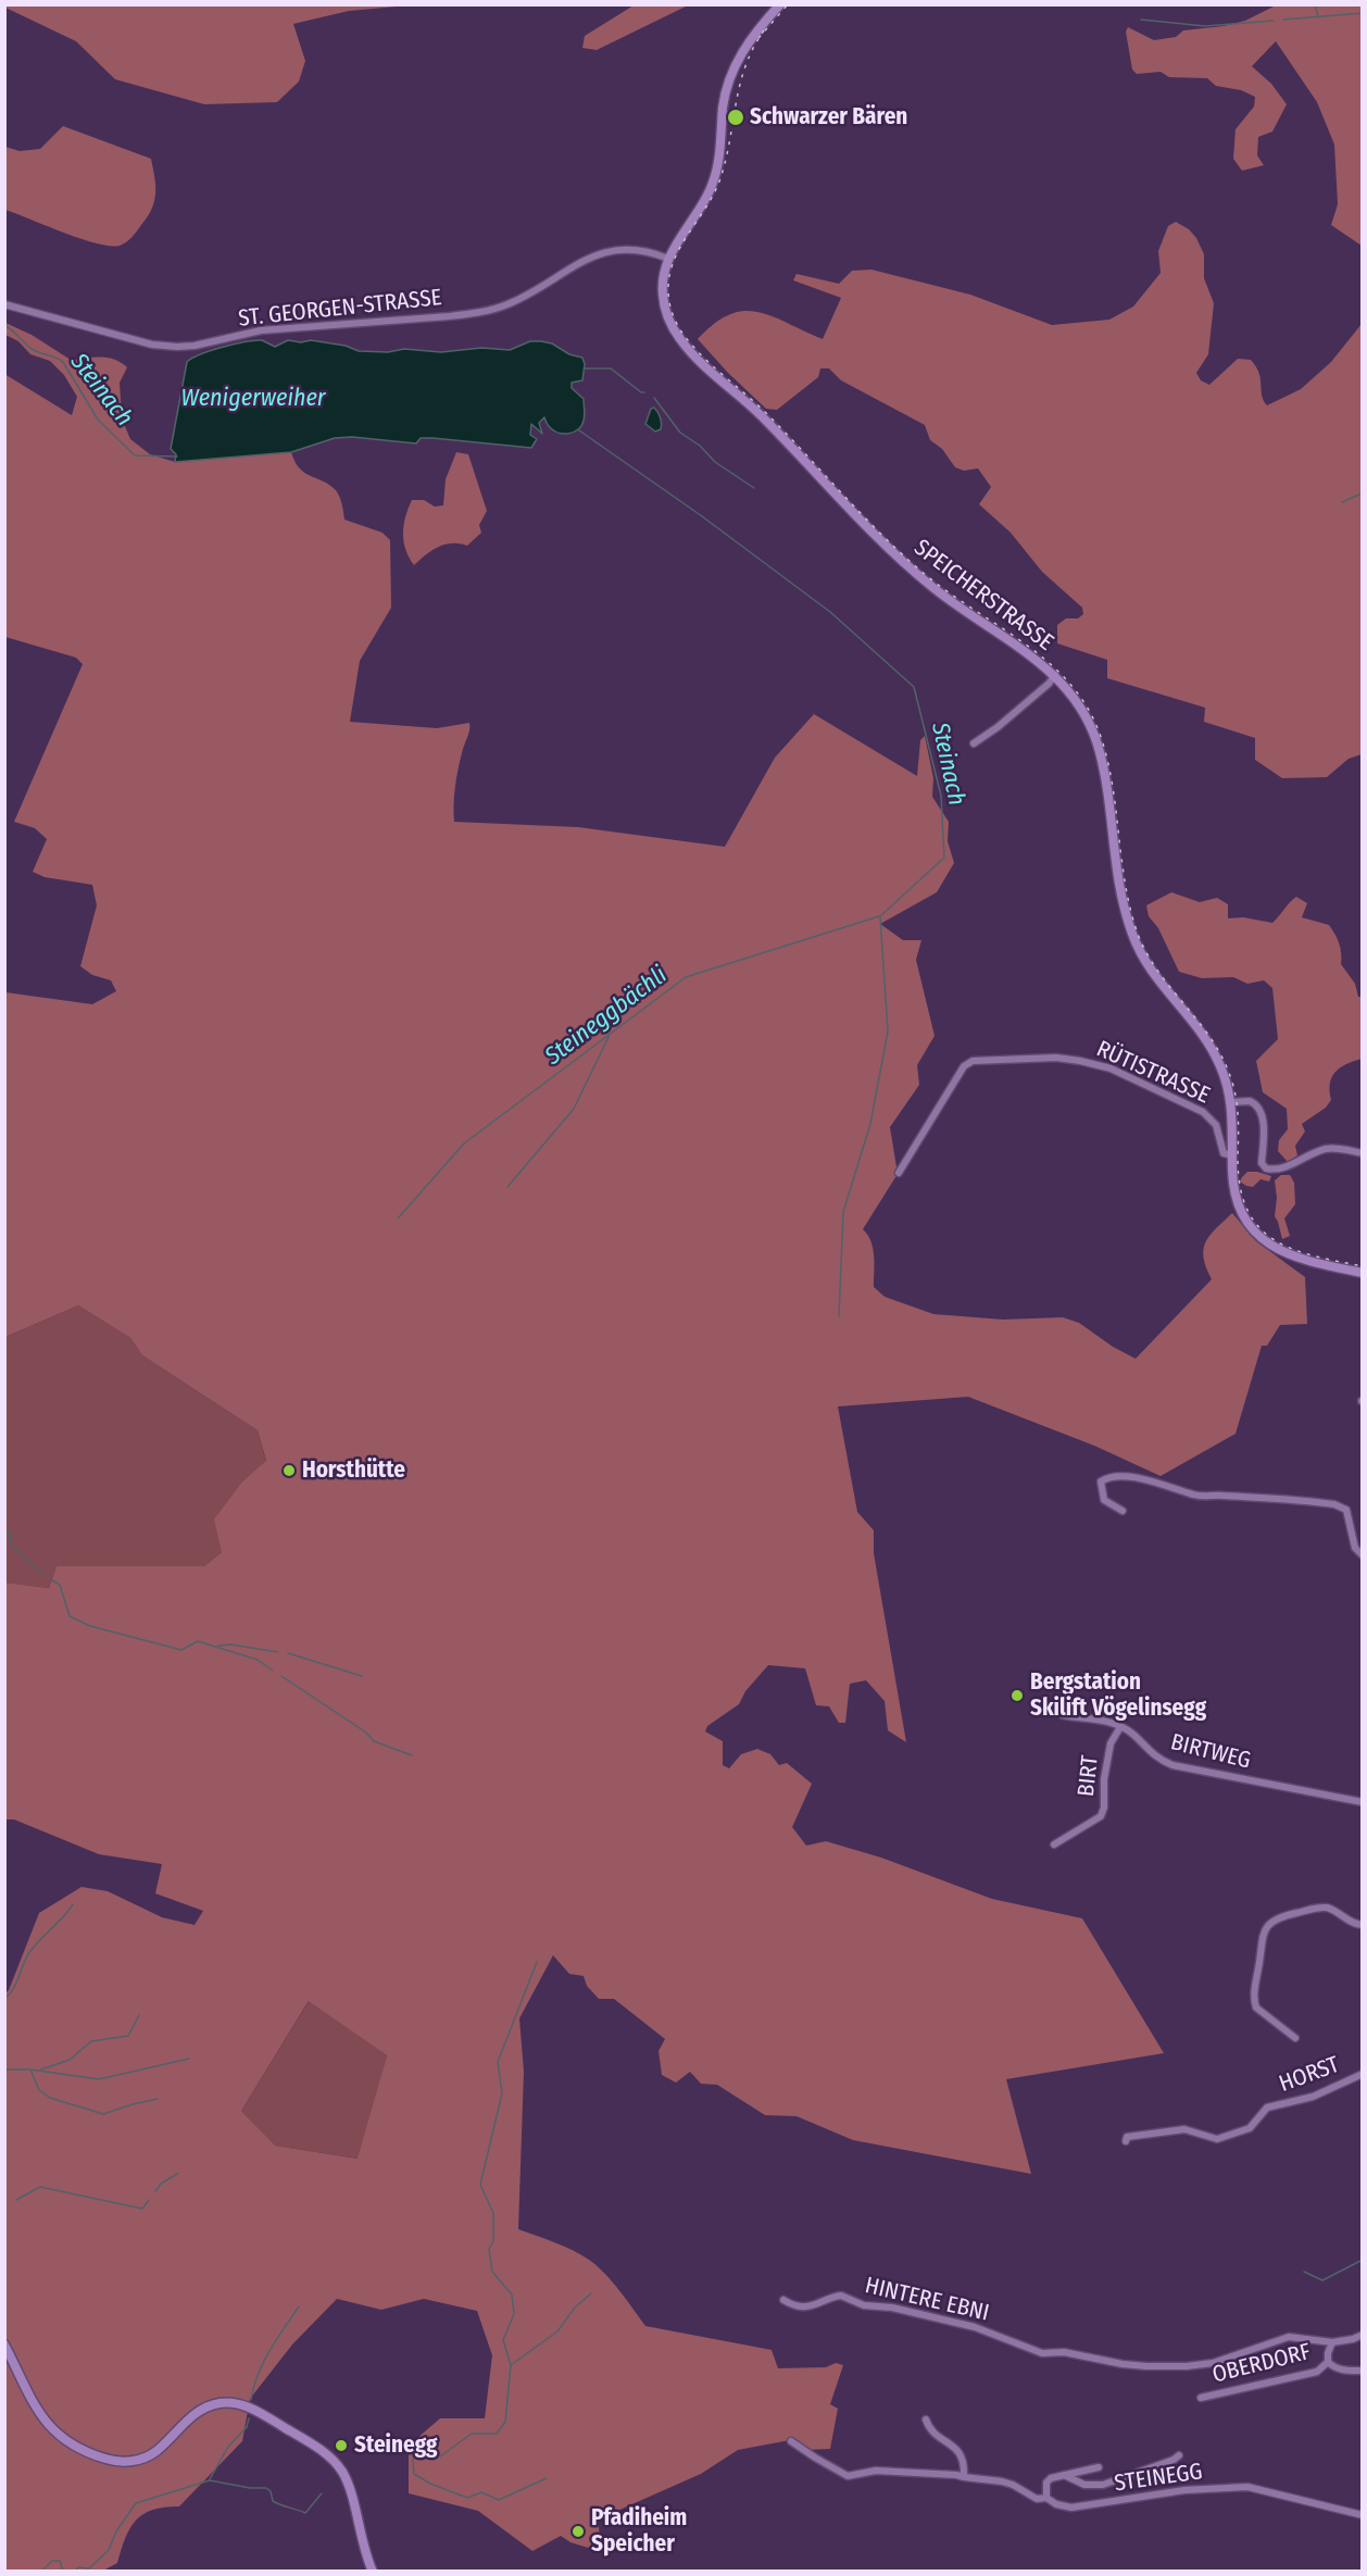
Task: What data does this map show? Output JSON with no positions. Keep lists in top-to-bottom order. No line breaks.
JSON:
{"streets":{"main road":["SPEICHERSTRASSE"],"street":["ST. GEORGEN-STRASSE","RÜTISTRASSE","BIRTWEG","BIRT","HORST","HINTERE EBNI","OBERDORF","STEINEGG"]},"crossings":[["ST. GEORGEN-STRASSE","SPEICHERSTRASSE"],["SPEICHERSTRASSE","RÜTISTRASSE"],["BIRTWEG","BIRT"],["HINTERE EBNI","OBERDORF"]],"water":["Steinach","Wenigerweiher","Steineggbächli"],"places":["Schwarzer Bären","Horsthütte","Bergstation Skilift Vögelinsegg","Steinegg","Pfadiheim Speicher"]}
